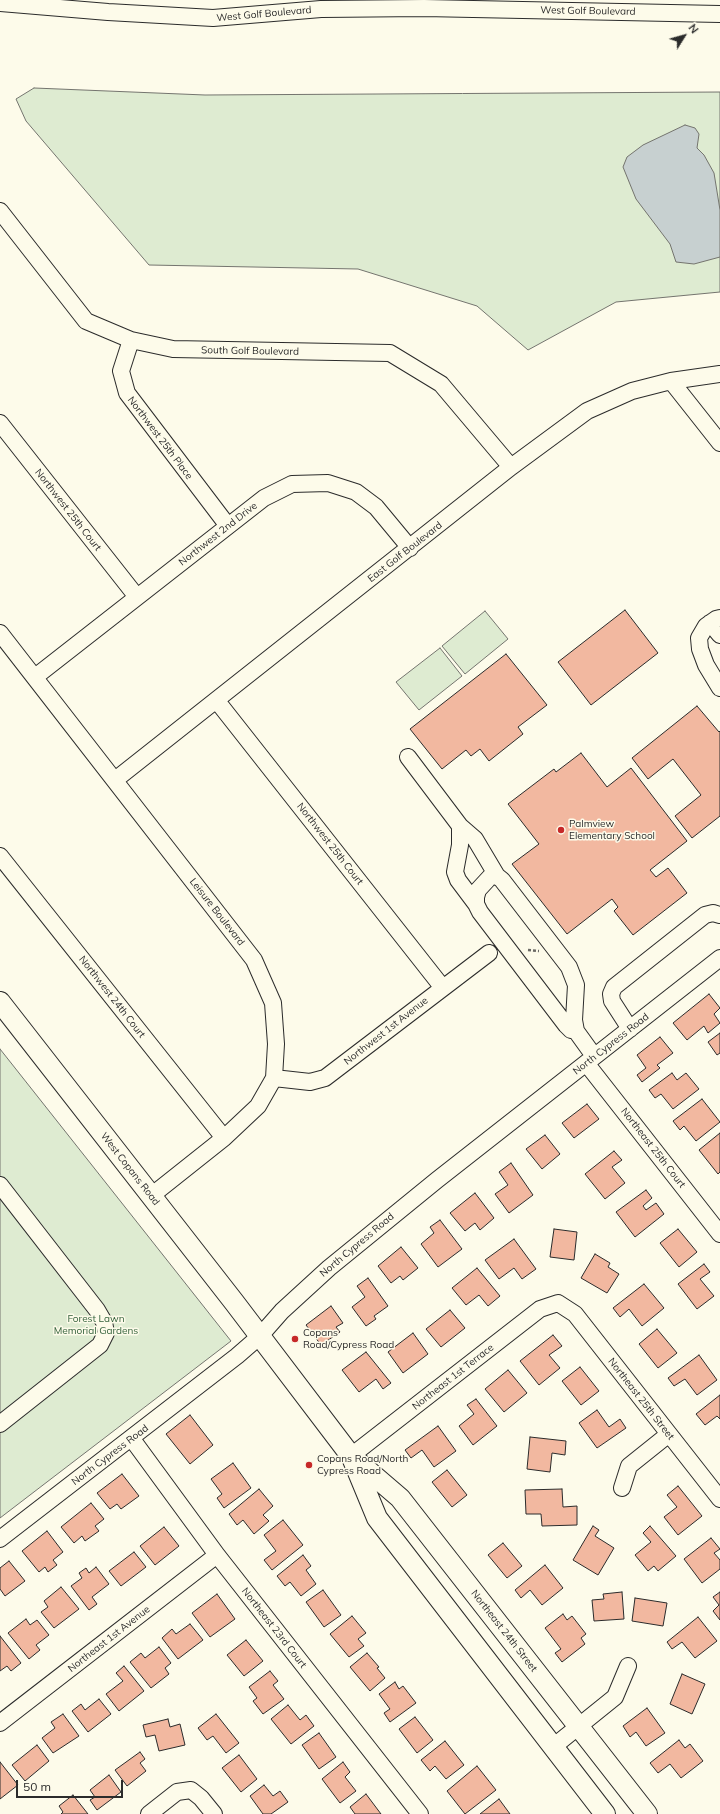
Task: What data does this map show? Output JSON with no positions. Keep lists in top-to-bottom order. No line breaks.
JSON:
{"streets":{"main road":["West Copans Road","Northeast 24th Street"],"street":["West Golf Boulevard","South Golf Boulevard","Northwest 25th Place","Northwest 25th Court","Northwest 2nd Drive","East Golf Boulevard","Leisure Boulevard","Northwest 24th Court","Northwest 1st Avenue","North Cypress Road","Northeast 25th Court","Northeast 1st Terrace","Northeast 25th Street","Northeast 23rd Court","Northeast 1st Avenue"]},"crossings":[["South Golf Boulevard","Northwest 25th Place"],["South Golf Boulevard","East Golf Boulevard"],["Northwest 25th Place","Northwest 2nd Drive"],["Northwest 25th Court","Northwest 2nd Drive"],["Northwest 25th Court","East Golf Boulevard"],["Northwest 25th Court","Northwest 1st Avenue"],["Northwest 2nd Drive","East Golf Boulevard"],["Northwest 2nd Drive","Leisure Boulevard"],["East Golf Boulevard","Leisure Boulevard"],["Leisure Boulevard","Northwest 24th Court"],["Leisure Boulevard","Northwest 1st Avenue"],["Leisure Boulevard","West Copans Road"],["North Cypress Road","Northeast 25th Court"],["North Cypress Road","West Copans Road"],["North Cypress Road","Northeast 23rd Court"],["North Cypress Road","Northeast 24th Street"],["West Copans Road","Northeast 24th Street"],["Northeast 1st Terrace","Northeast 25th Street"],["Northeast 1st Terrace","Northeast 24th Street"],["Northeast 23rd Court","Northeast 1st Avenue"]],"parks":["Forest Lawn Memorial Gardens"],"places":["Palmview Elementary School","Copans Road/Cypress Road","Copans Road/North Cypress Road"],"scale_bar":"50 m","north":"top right"}
